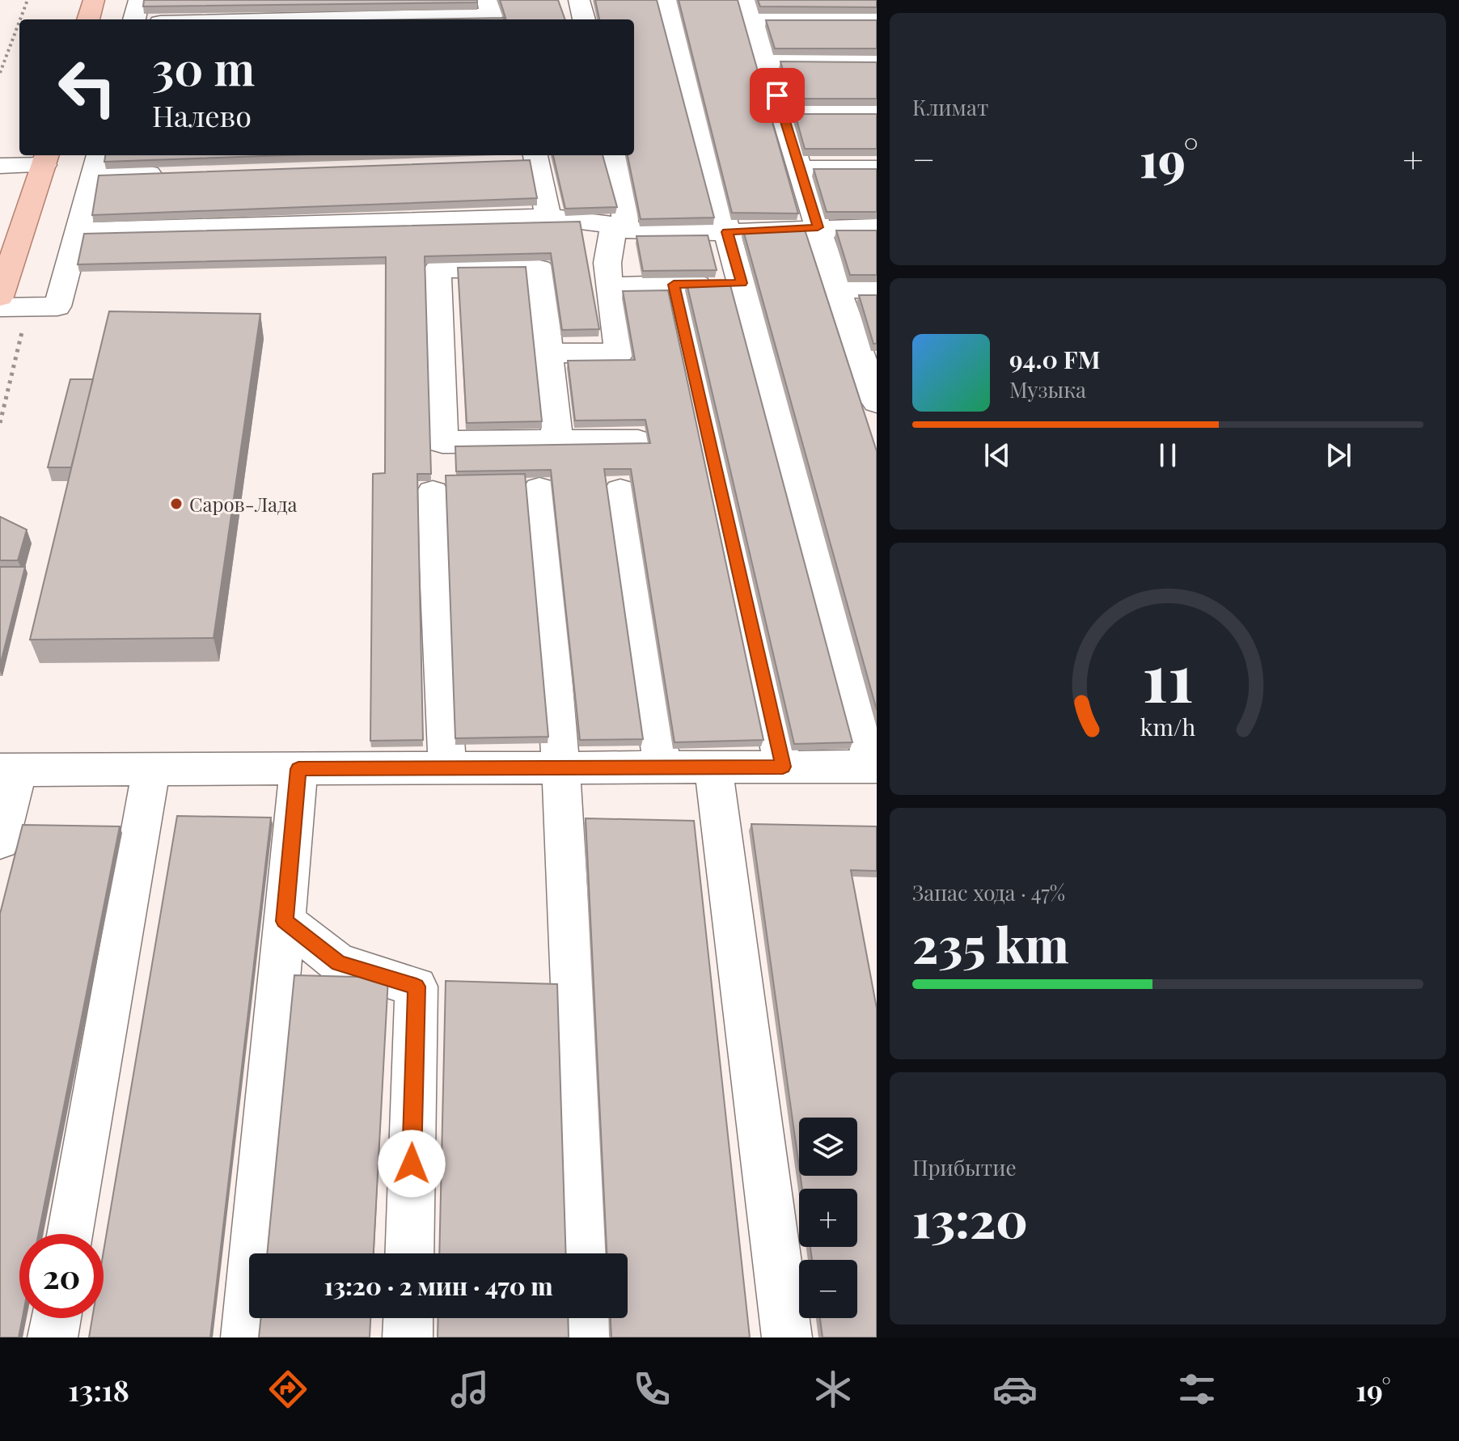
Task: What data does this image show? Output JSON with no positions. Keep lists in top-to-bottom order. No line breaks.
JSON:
{"places":["Саров-Лада"],"page":{"tile":["Климат",["Запас хода · 47%","235 km"],["Прибытие","13:20"]],"turn":["30 m","Налево"],"heat":["−","19°","+"],"song":["94.0 FM","Музыка"],"map_buttons":["+","−"],"limit":"20","trip":"13:20 · 2 мин · 470 m","tabs":["13:18","19°"],"gauge":["11","km/h"]}}
